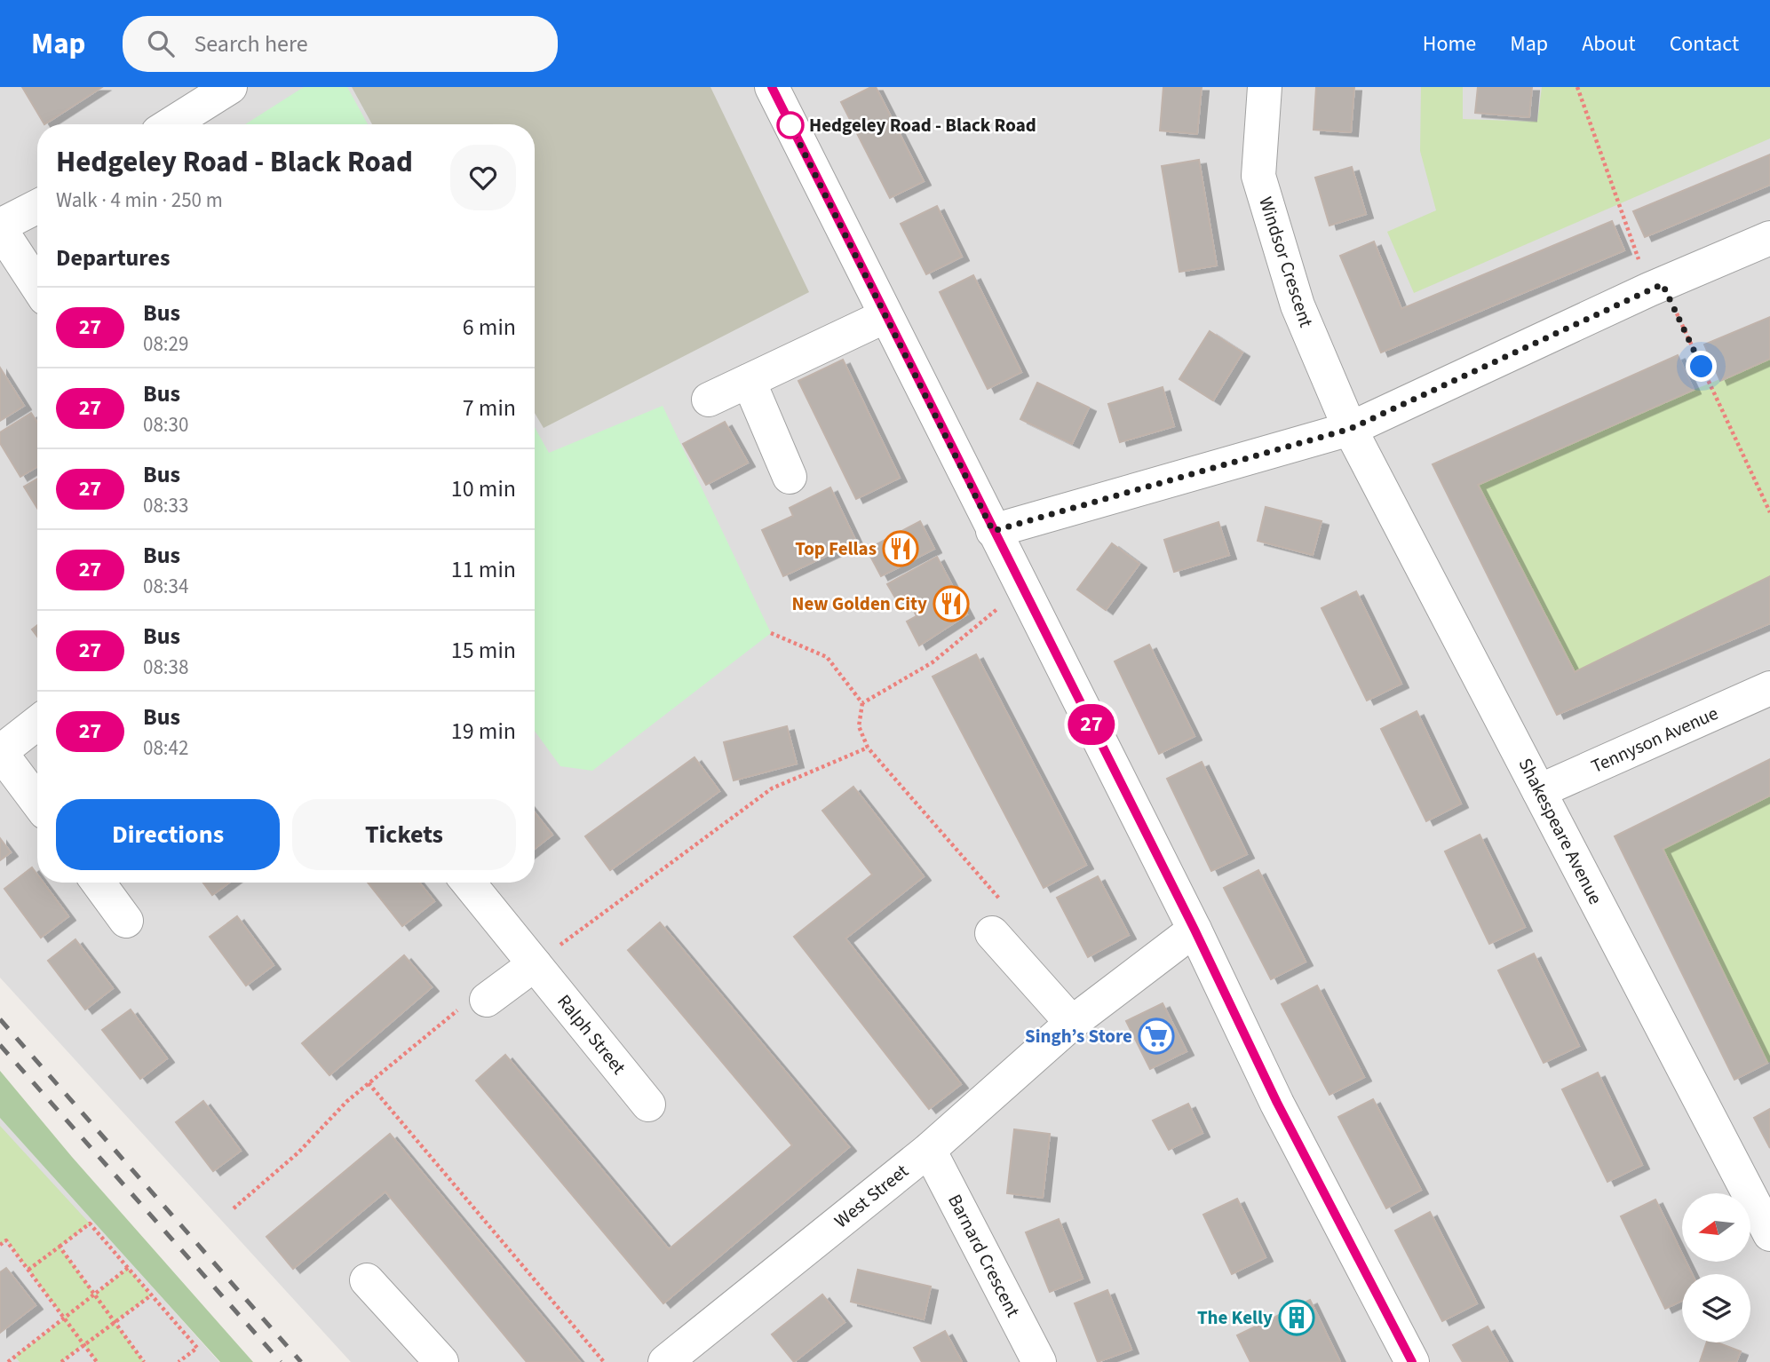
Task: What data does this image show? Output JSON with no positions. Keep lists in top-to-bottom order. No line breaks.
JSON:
{"streets":{"street":["Windsor Crescent","Tennyson Avenue","Shakespeare Avenue","Ralph Street","West Street","Barnard Crescent"]},"crossings":[["Windsor Crescent","Shakespeare Avenue"],["Tennyson Avenue","Shakespeare Avenue"],["West Street","Barnard Crescent"]],"places":{"other":["Hedgeley Road - Black Road"],"restaurant":["Top Fellas","New Golden City"],"supermarket":["Singh’s Store"],"building":["The Kelly"]},"lines":["bus line 27"],"north":"left","page":{"header":"Map","search":"Search here","nav":["Home","Map","About","Contact"],"on_map":"27","heading":[["Hedgeley Road - Black Road","Walk · 4 min · 250 m"],"Departures"],"list":[{"mark":"27","name":"Bus","note":"08:29","value":"6 min"},{"mark":"27","name":"Bus","note":"08:30","value":"7 min"},{"mark":"27","name":"Bus","note":"08:33","value":"10 min"},{"mark":"27","name":"Bus","note":"08:34","value":"11 min"},{"mark":"27","name":"Bus","note":"08:38","value":"15 min"},{"mark":"27","name":"Bus","note":"08:42","value":"19 min"}],"buttons":["Directions","Tickets"]}}
